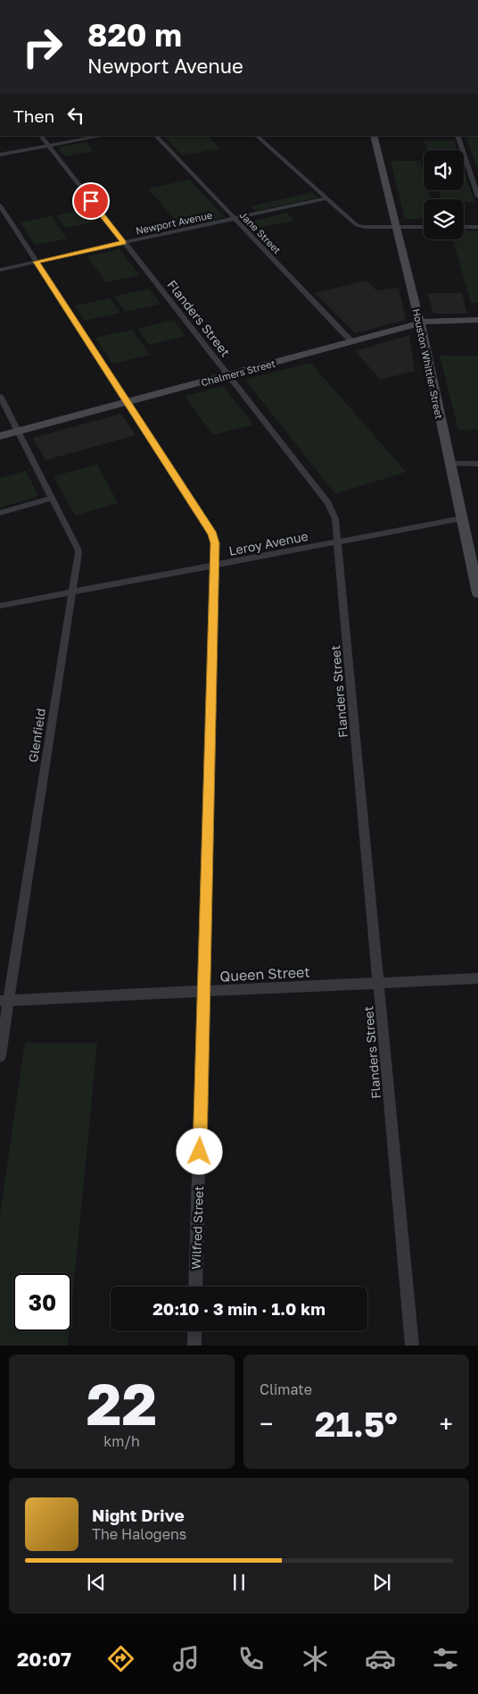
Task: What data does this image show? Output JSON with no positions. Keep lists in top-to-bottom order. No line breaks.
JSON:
{"streets":{"street":["Newport Avenue","Jane Street","Flanders Street","Houston Whittier Street","Chalmers Street","Leroy Avenue","Glenfield","Queen Street","Wilfred Street"]},"crossings":[["Newport Avenue","Jane Street"],["Newport Avenue","Flanders Street"],["Newport Avenue","Wilfred Street"],["Jane Street","Chalmers Street"],["Flanders Street","Chalmers Street"],["Flanders Street","Leroy Avenue"],["Flanders Street","Queen Street"],["Houston Whittier Street","Chalmers Street"],["Houston Whittier Street","Leroy Avenue"],["Chalmers Street","Glenfield"],["Chalmers Street","Wilfred Street"],["Leroy Avenue","Glenfield"],["Leroy Avenue","Wilfred Street"],["Glenfield","Queen Street"],["Queen Street","Wilfred Street"]],"page":{"turn":["820 m","Newport Avenue"],"then":"Then","limit":"30","trip":"20:10 · 3 min · 1.0 km","tile":[["22","km/h"],"Climate"],"heat":["−","21.5°","+"],"song":["Night Drive","The Halogens"],"tabs":"20:07"}}
